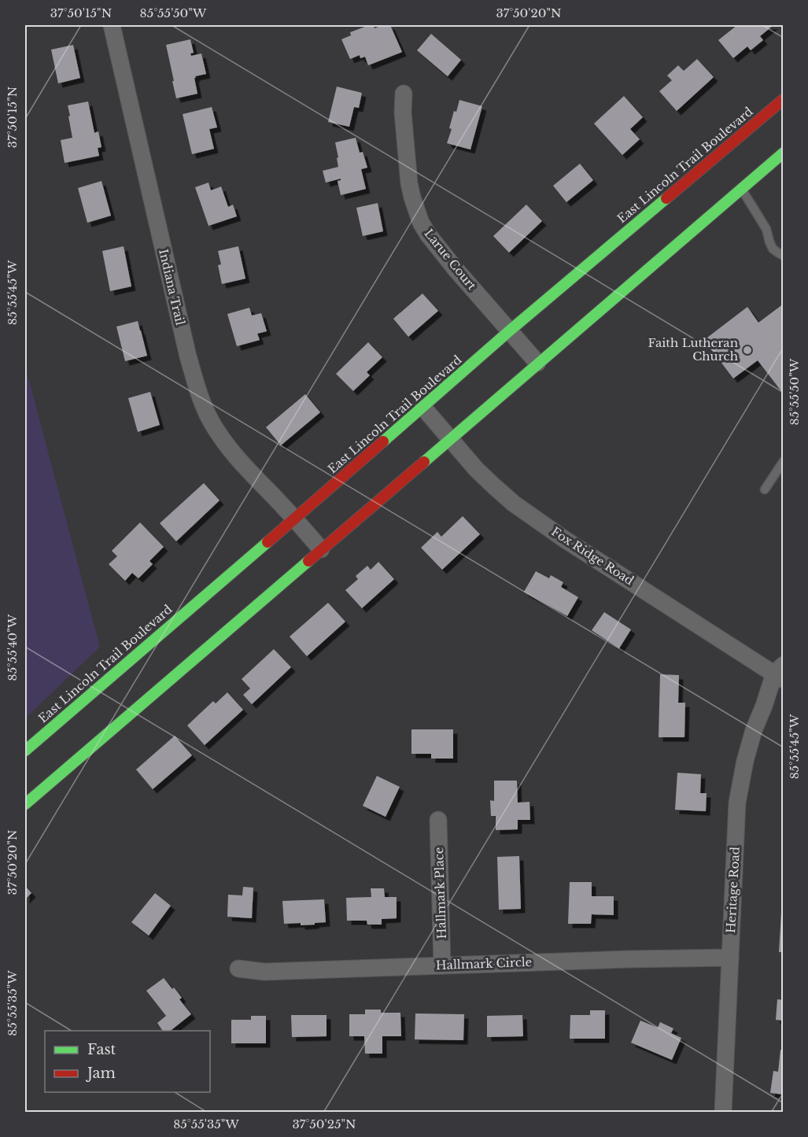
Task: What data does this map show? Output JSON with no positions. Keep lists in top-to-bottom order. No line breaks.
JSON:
{"streets":{"street":["East Lincoln Trail Boulevard","Larue Court","Indiana Trail","Fox Ridge Road","Heritage Road","Hallmark Place","Hallmark Circle"]},"crossings":[["East Lincoln Trail Boulevard","Larue Court"],["East Lincoln Trail Boulevard","Indiana Trail"],["East Lincoln Trail Boulevard","Fox Ridge Road"],["Fox Ridge Road","Heritage Road"],["Heritage Road","Hallmark Circle"],["Hallmark Place","Hallmark Circle"]],"places":["Faith Lutheran Church"],"legend":["Fast","Jam"],"coordinates":["37°50'15\"N","85°55'50\"W","37°50'20\"N","85°55'45\"W","85°55'40\"W","85°55'35\"W","37°50'25\"N"]}
